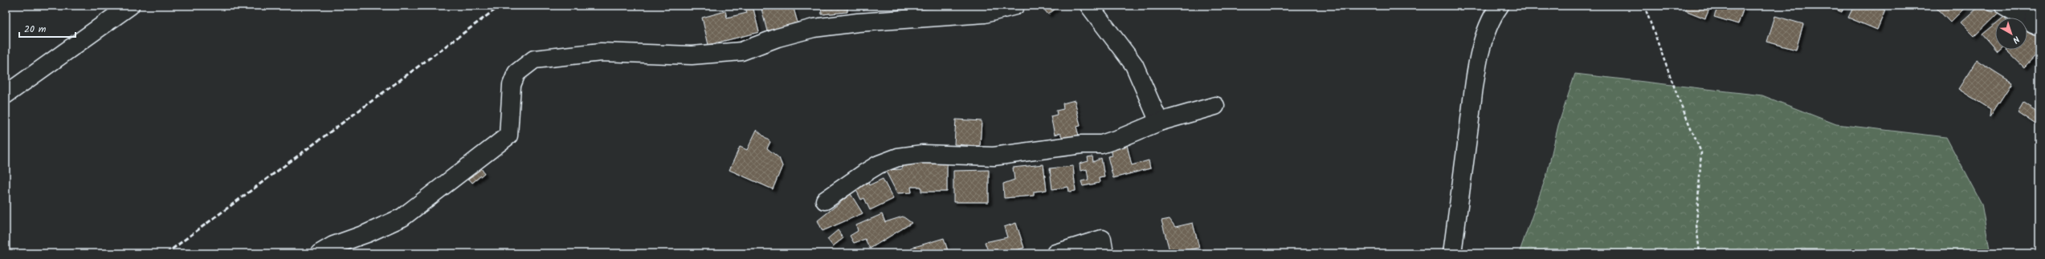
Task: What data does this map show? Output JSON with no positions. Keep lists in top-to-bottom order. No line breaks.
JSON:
{"scale_bar":"20 m","north":"bottom right"}
